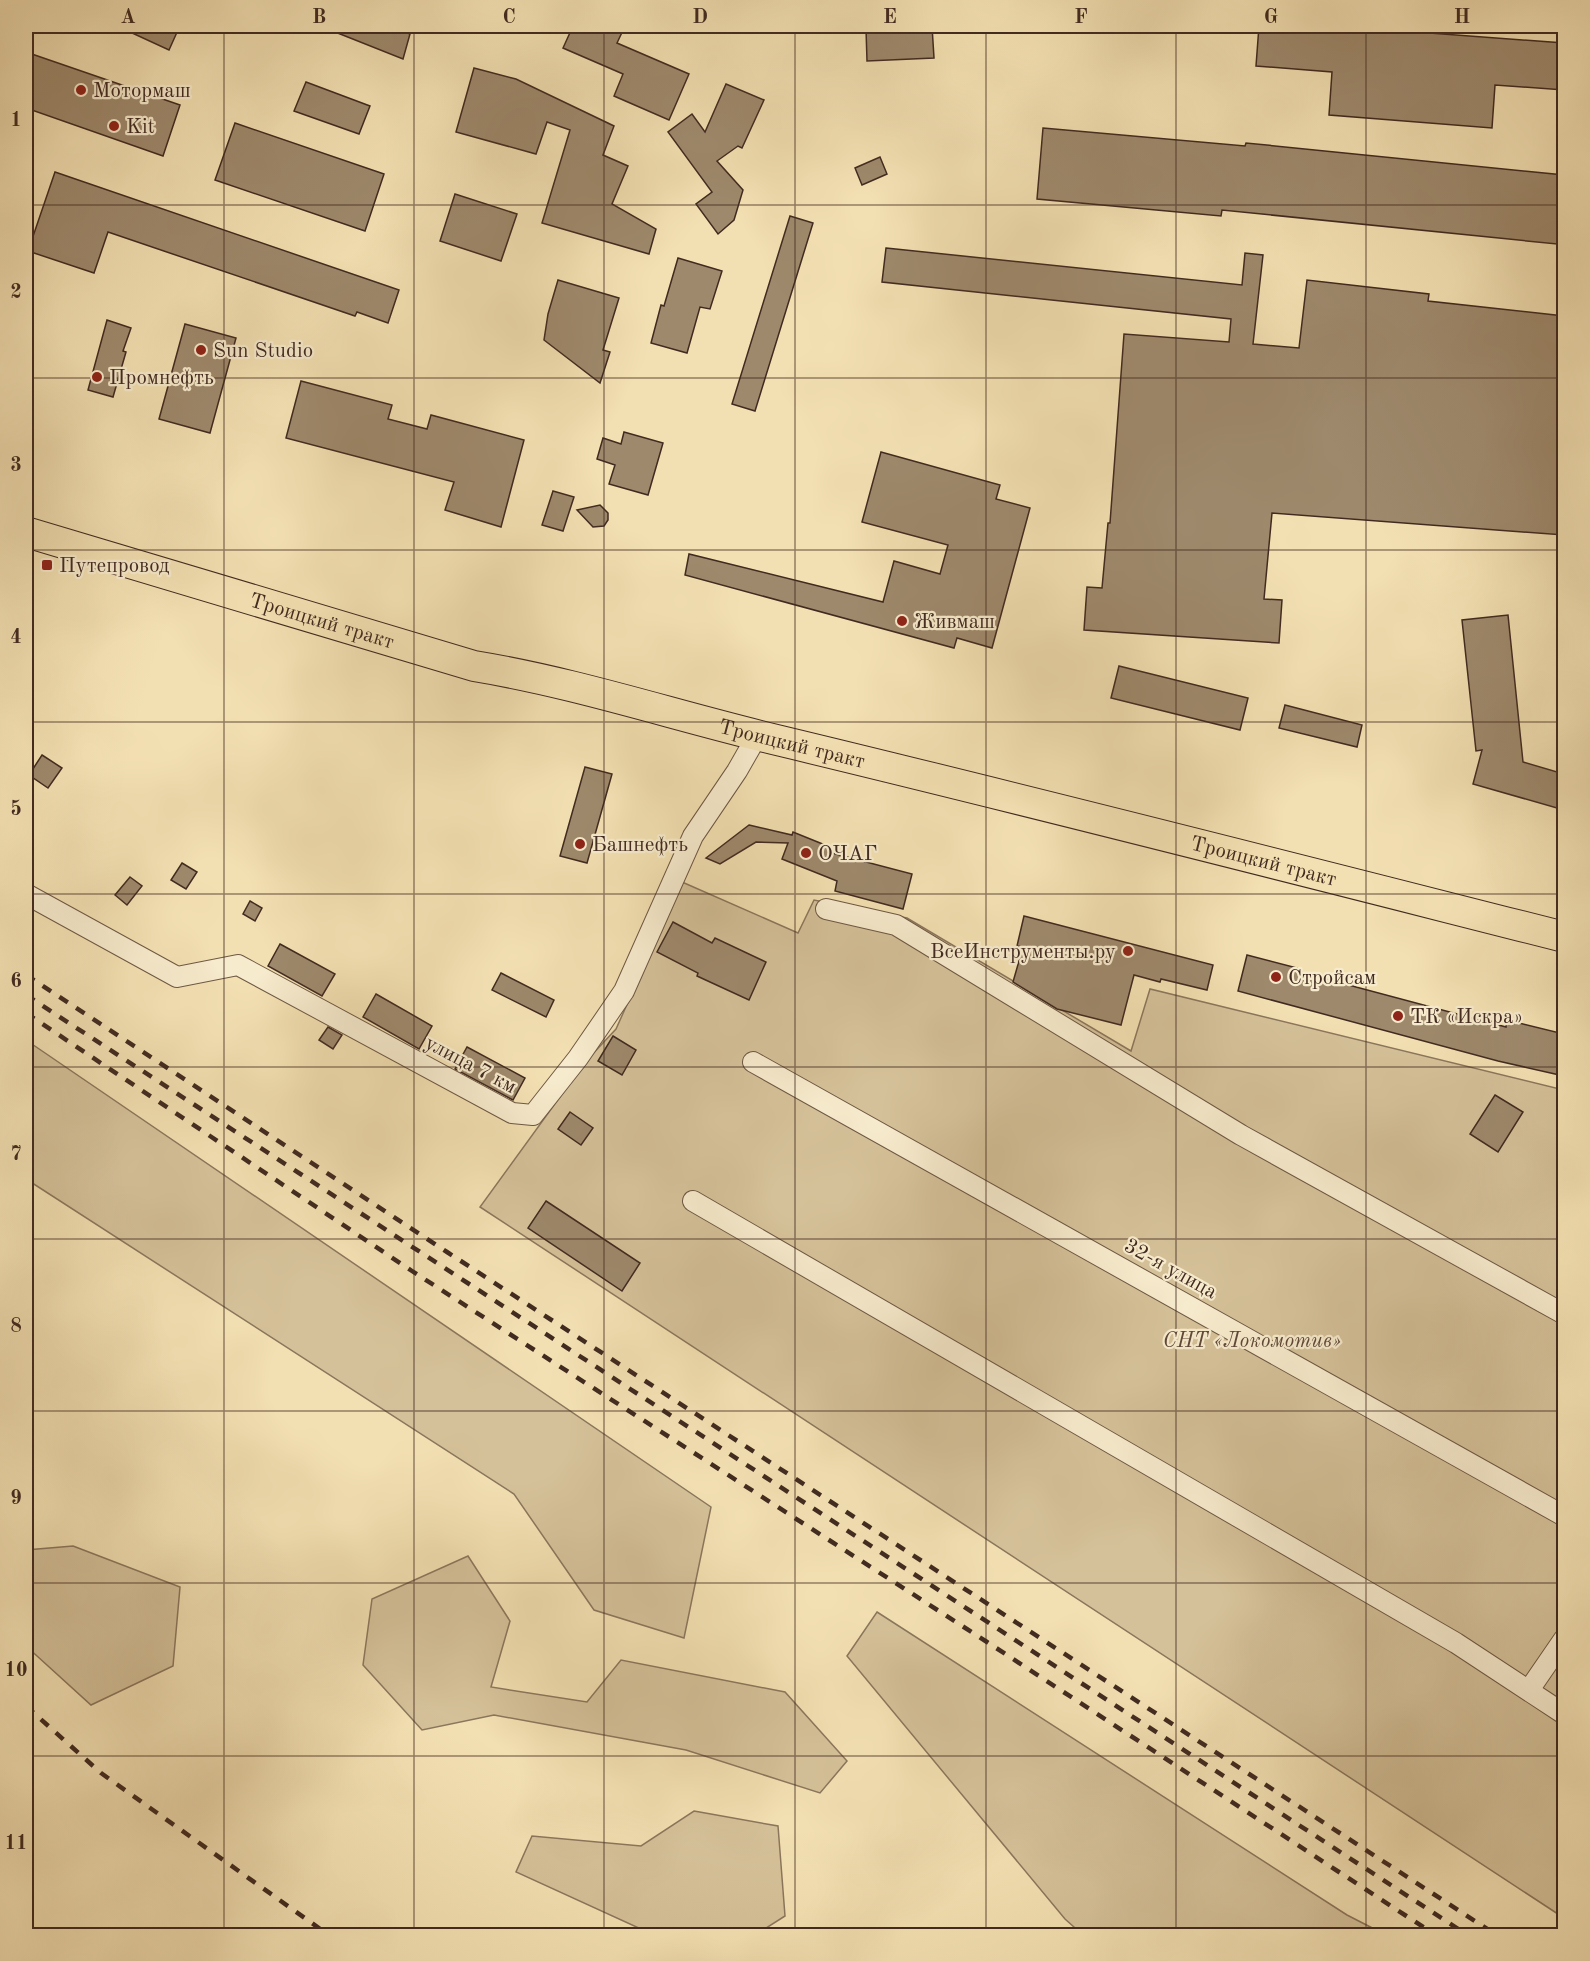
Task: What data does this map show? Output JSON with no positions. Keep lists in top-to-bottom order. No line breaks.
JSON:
{"streets":{"main road":["Троицкий тракт"],"street":["улица 7 км","32-я улица"]},"crossings":[["Троицкий тракт","улица 7 км"]],"parks":["СНТ «Локомотив»"],"places":{"other":["Мотормаш","Kit","Sun Studio","Промнефть","Живмаш","Башнефть","ОЧАГ","ВсеИнструменты.ру","Стройсам","ТК «Искра»"],"transit":["Путепровод"]},"grid":{"columns":["A","B","C","D","E","F","G","H"],"rows":["1","2","3","4","5","6","7","8","9","10","11"]}}
